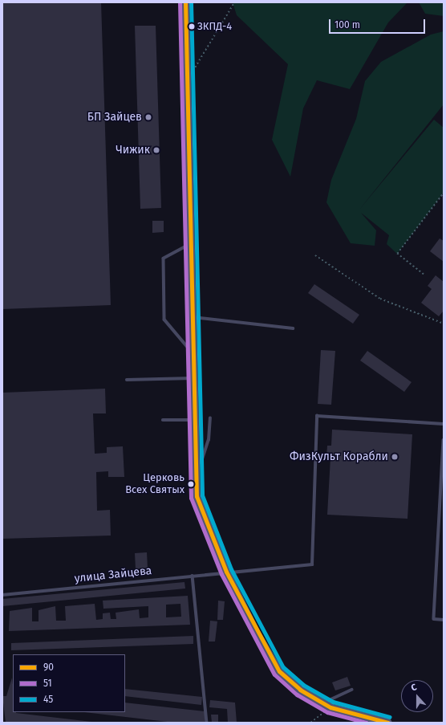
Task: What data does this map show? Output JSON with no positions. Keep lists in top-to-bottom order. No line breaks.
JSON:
{"streets":{"lane":["улица Зайцева"]},"places":["ЗКПД-4","БП Зайцев","Чижик","ФизКульт Корабли","Церковь Всех Святых"],"lines":["transit line 90","transit line 51","transit line 45"],"legend":["90","51","45"],"scale_bar":"100 m","north":"top"}
